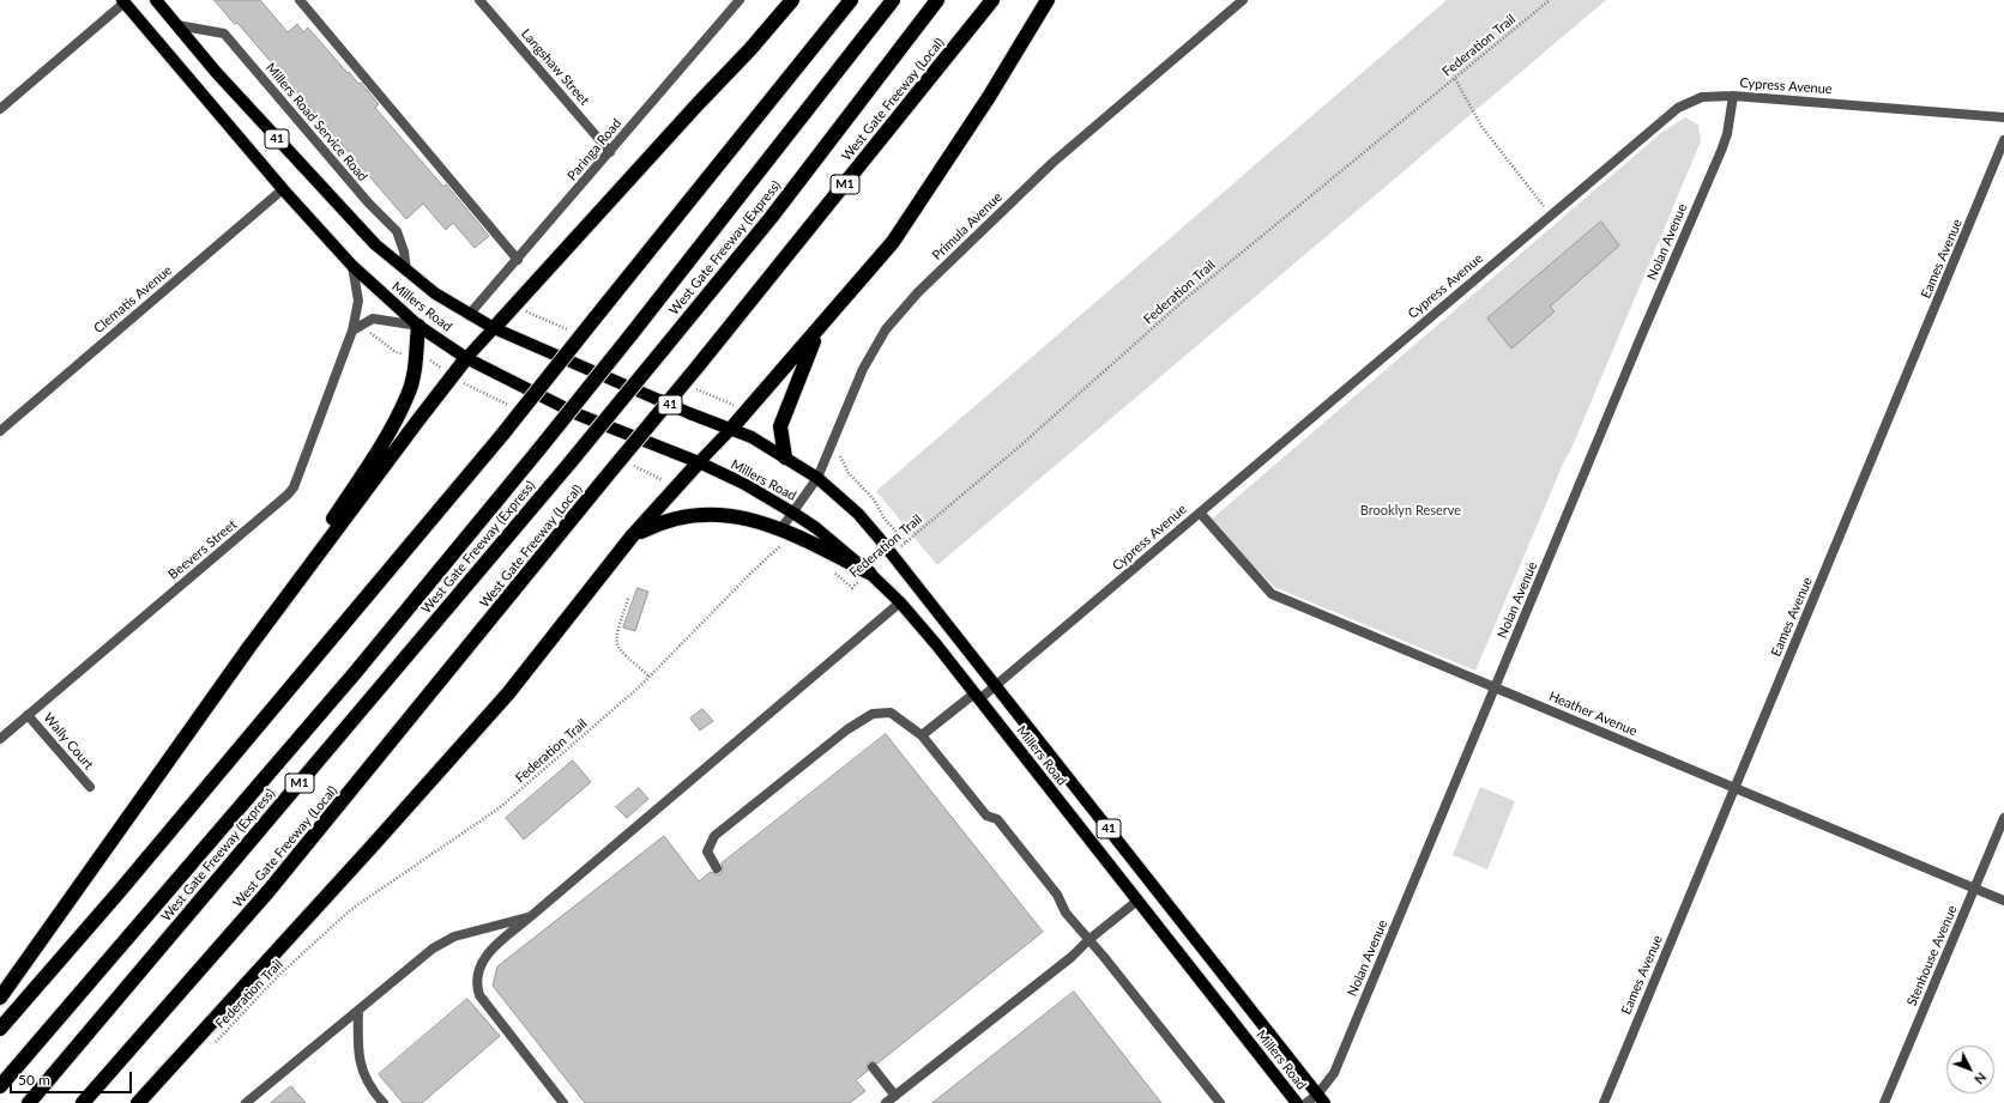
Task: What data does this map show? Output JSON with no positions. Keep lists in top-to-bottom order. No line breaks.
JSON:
{"streets":{"highway":["West Gate Freeway (Local)","M1","West Gate Freeway (Express)"],"main road":["41","Millers Road"],"street":["Langshaw Street","Cypress Avenue","Millers Road Service Road","Paringa Road","Primula Avenue","Nolan Avenue","Eames Avenue","Clematis Avenue","Beevers Street","Heather Avenue","Wally Court","Stenhouse Avenue"],"path":["Federation Trail"]},"crossings":[["Federation Trail","Millers Road"],["Langshaw Street","Paringa Road"],["Cypress Avenue","Nolan Avenue"],["Cypress Avenue","Millers Road"],["Cypress Avenue","Heather Avenue"],["Millers Road Service Road","Millers Road"],["Paringa Road","Millers Road"],["Primula Avenue","Millers Road"],["Nolan Avenue","Millers Road"],["Nolan Avenue","Heather Avenue"],["Eames Avenue","Heather Avenue"],["Clematis Avenue","Millers Road"],["Millers Road","Beevers Street"],["Beevers Street","Wally Court"],["Heather Avenue","Stenhouse Avenue"]],"parks":["Brooklyn Reserve"],"scale_bar":"50 m","north":"bottom right"}
